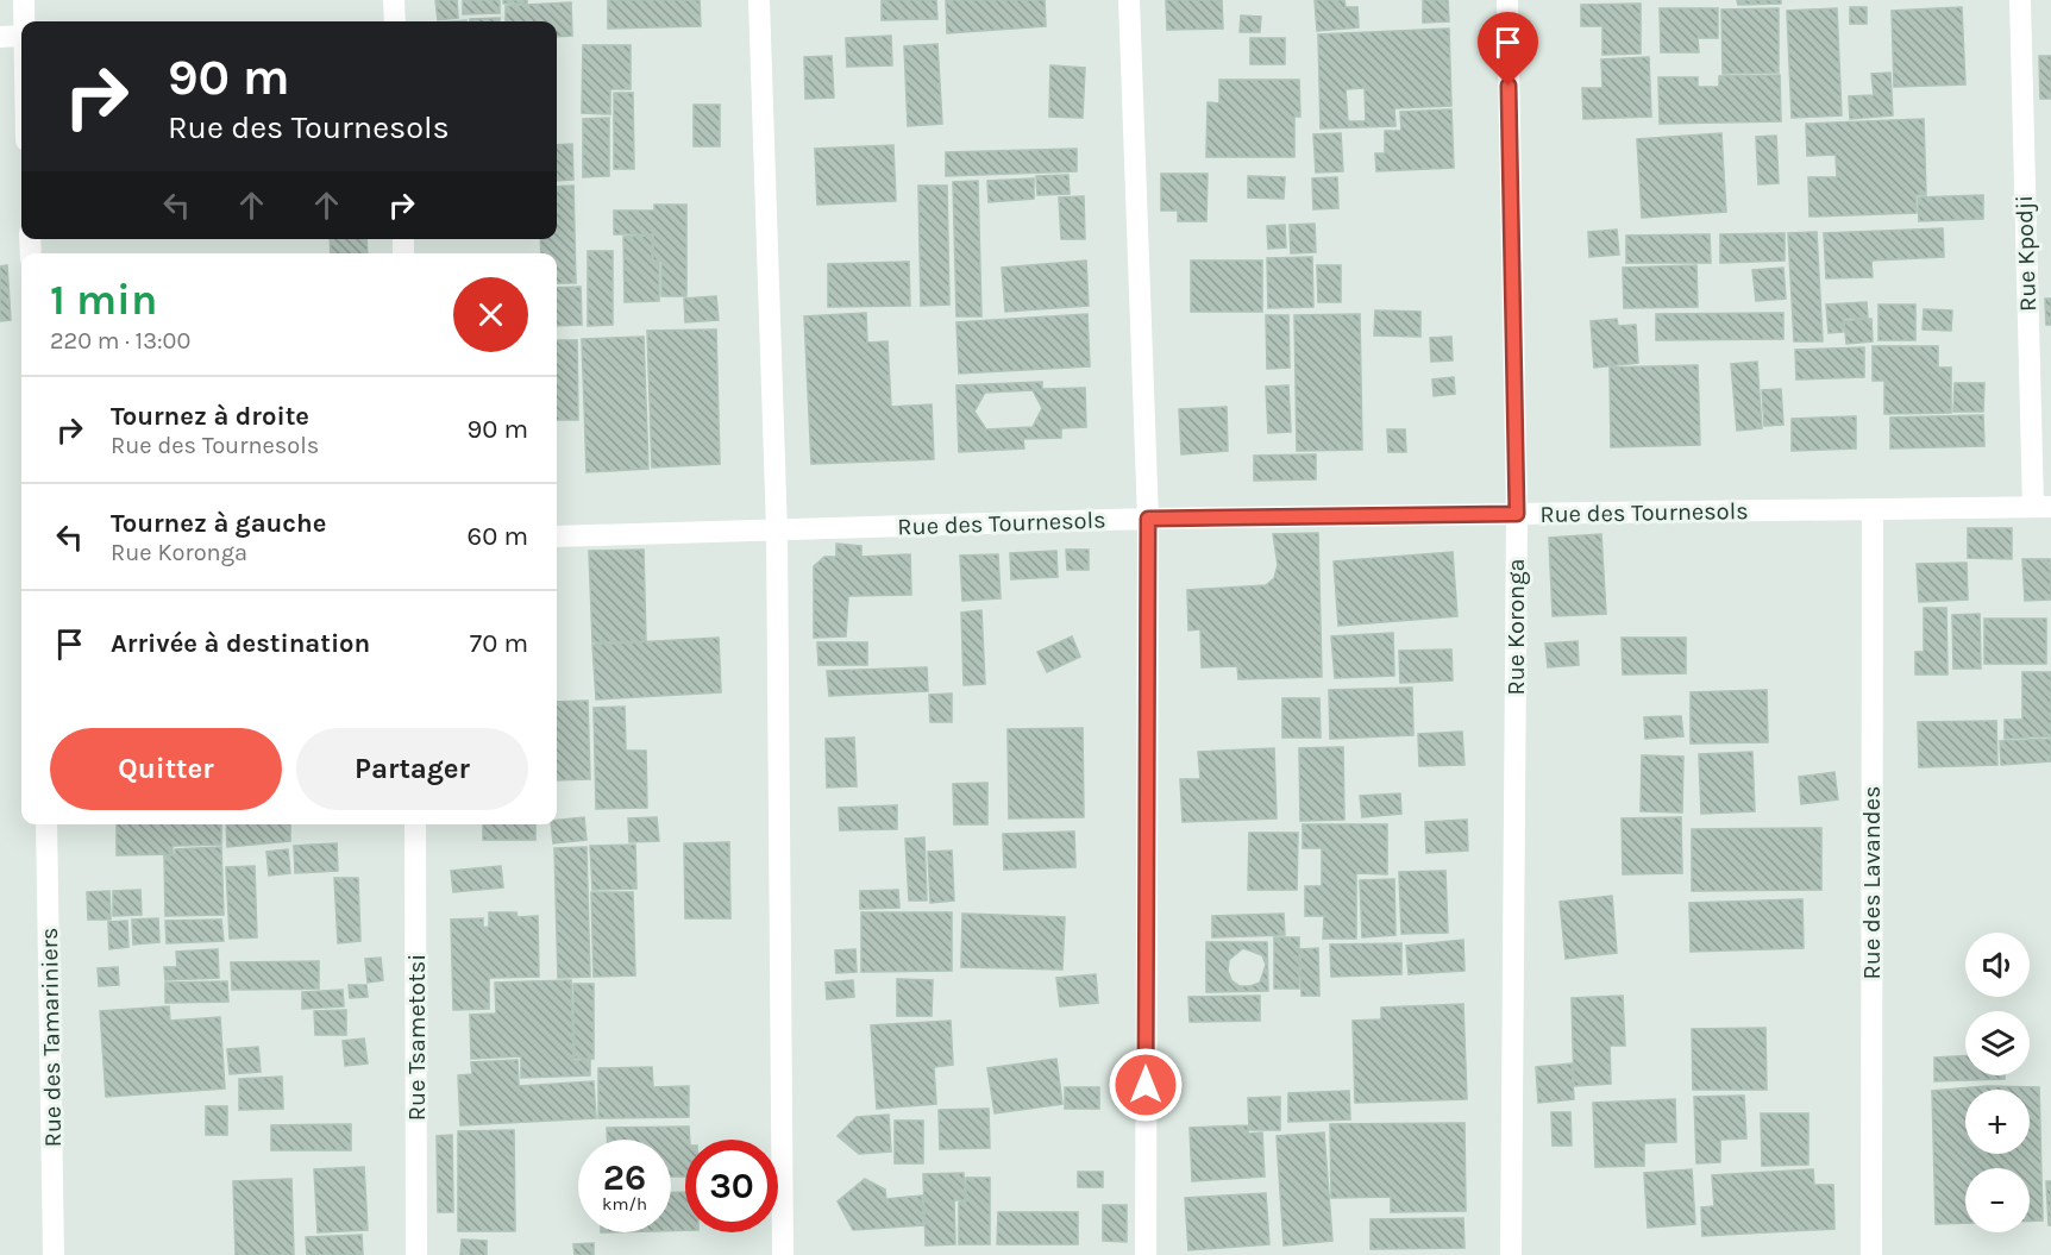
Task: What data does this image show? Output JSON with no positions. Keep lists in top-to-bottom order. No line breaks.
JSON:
{"streets":{"street":["Rue Kpodji","Rue des Tournesols","Rue Koronga","Rue des Lavandes","Rue des Tamariniers","Rue Tsametotsi"]},"crossings":[["Rue Kpodji","Rue des Tournesols"],["Rue des Tournesols","Rue Koronga"],["Rue des Tournesols","Rue des Lavandes"]],"page":{"turn":["90 m","Rue des Tournesols"],"heading":["1 min","220 m · 13:00"],"list":[{"name":"Tournez à droite","note":"Rue des Tournesols","value":"90 m"},{"name":"Tournez à gauche","note":"Rue Koronga","value":"60 m"},{"name":"Arrivée à destination","value":"70 m"}],"buttons":["Quitter","Partager"],"map_buttons":["+","−"],"speed":"26 km/h","limit":"30"}}
